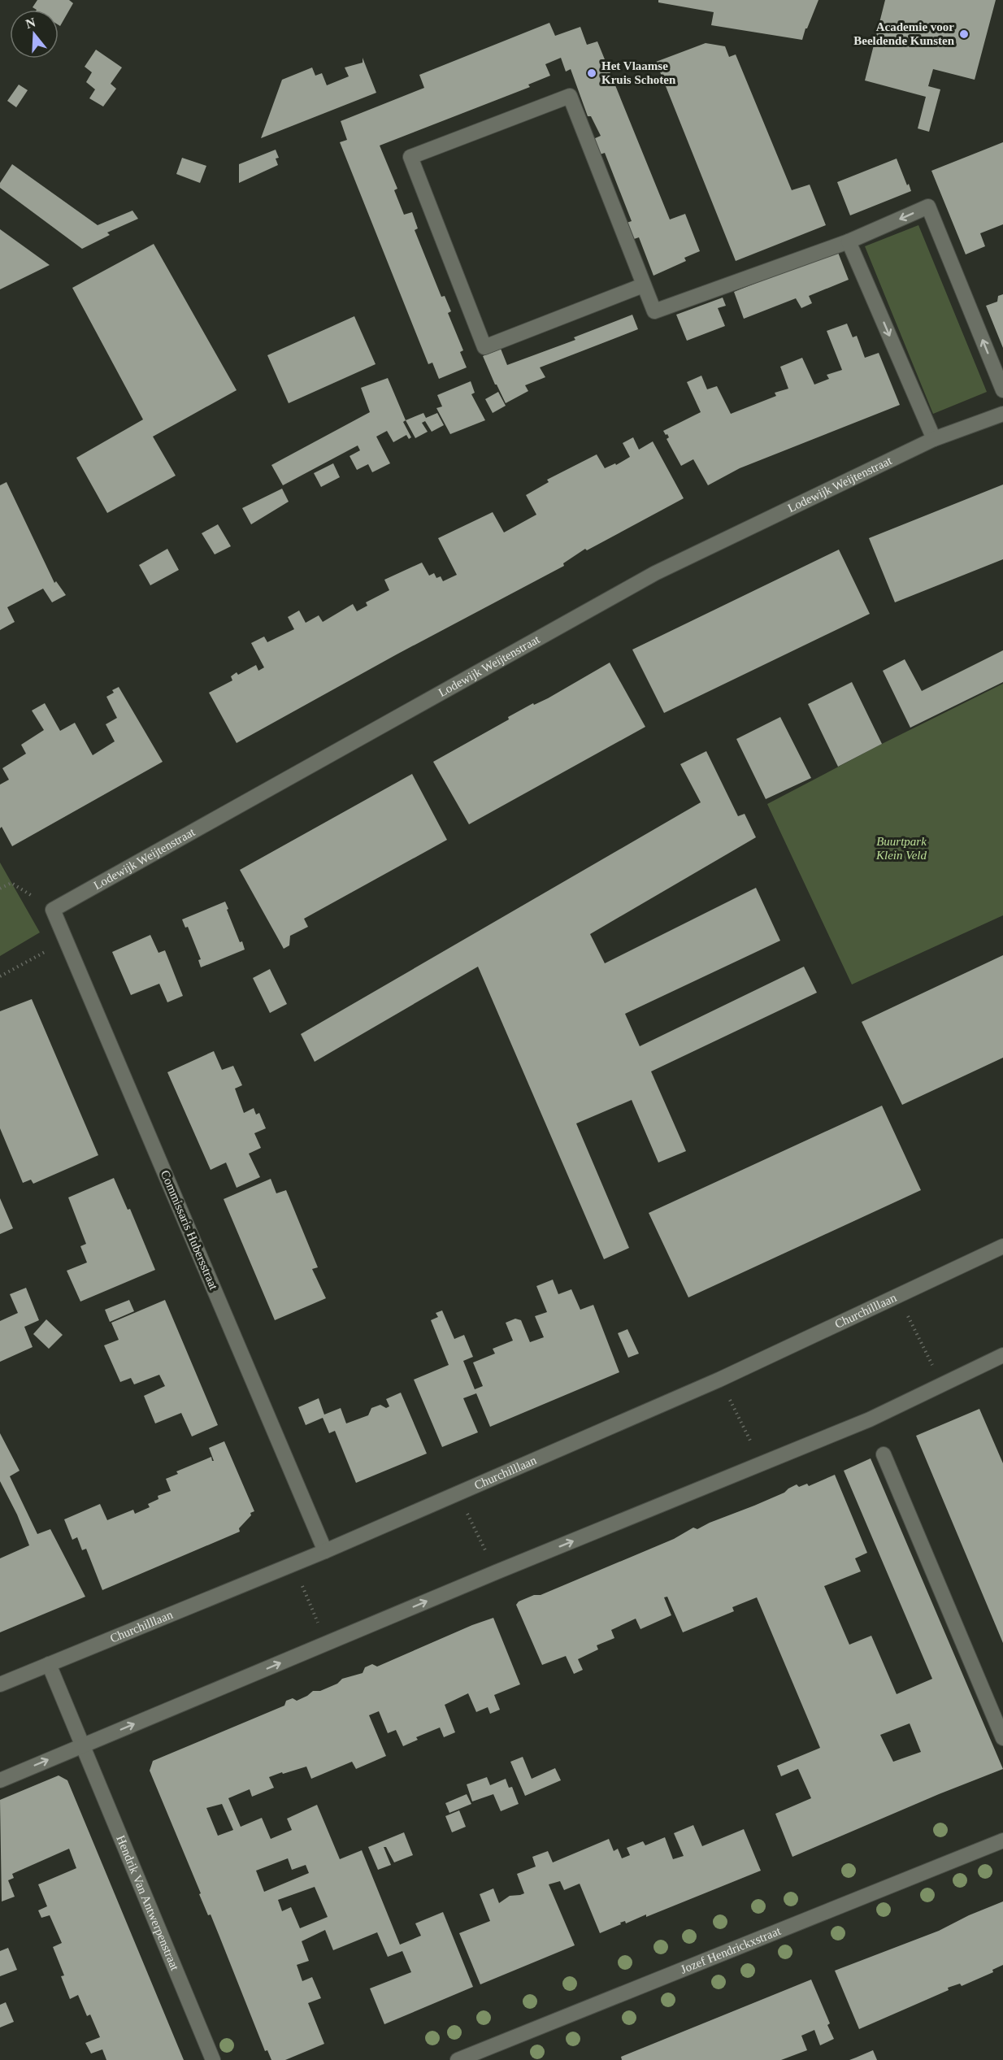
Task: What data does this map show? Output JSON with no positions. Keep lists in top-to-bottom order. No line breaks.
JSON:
{"streets":{"street":["Lodewijk Weijtenstraat","Commissaris Hubersstraat","Churchilllaan","Hendrik Van Antwerpenstraat","Jozef Hendrickxstraat"]},"crossings":[["Lodewijk Weijtenstraat","Commissaris Hubersstraat"],["Commissaris Hubersstraat","Churchilllaan"],["Churchilllaan","Hendrik Van Antwerpenstraat"]],"parks":["Buurtpark Klein Veld"],"places":["Academie voor Beeldende Kunsten","Het Vlaamse Kruis Schoten"],"north":"top"}
